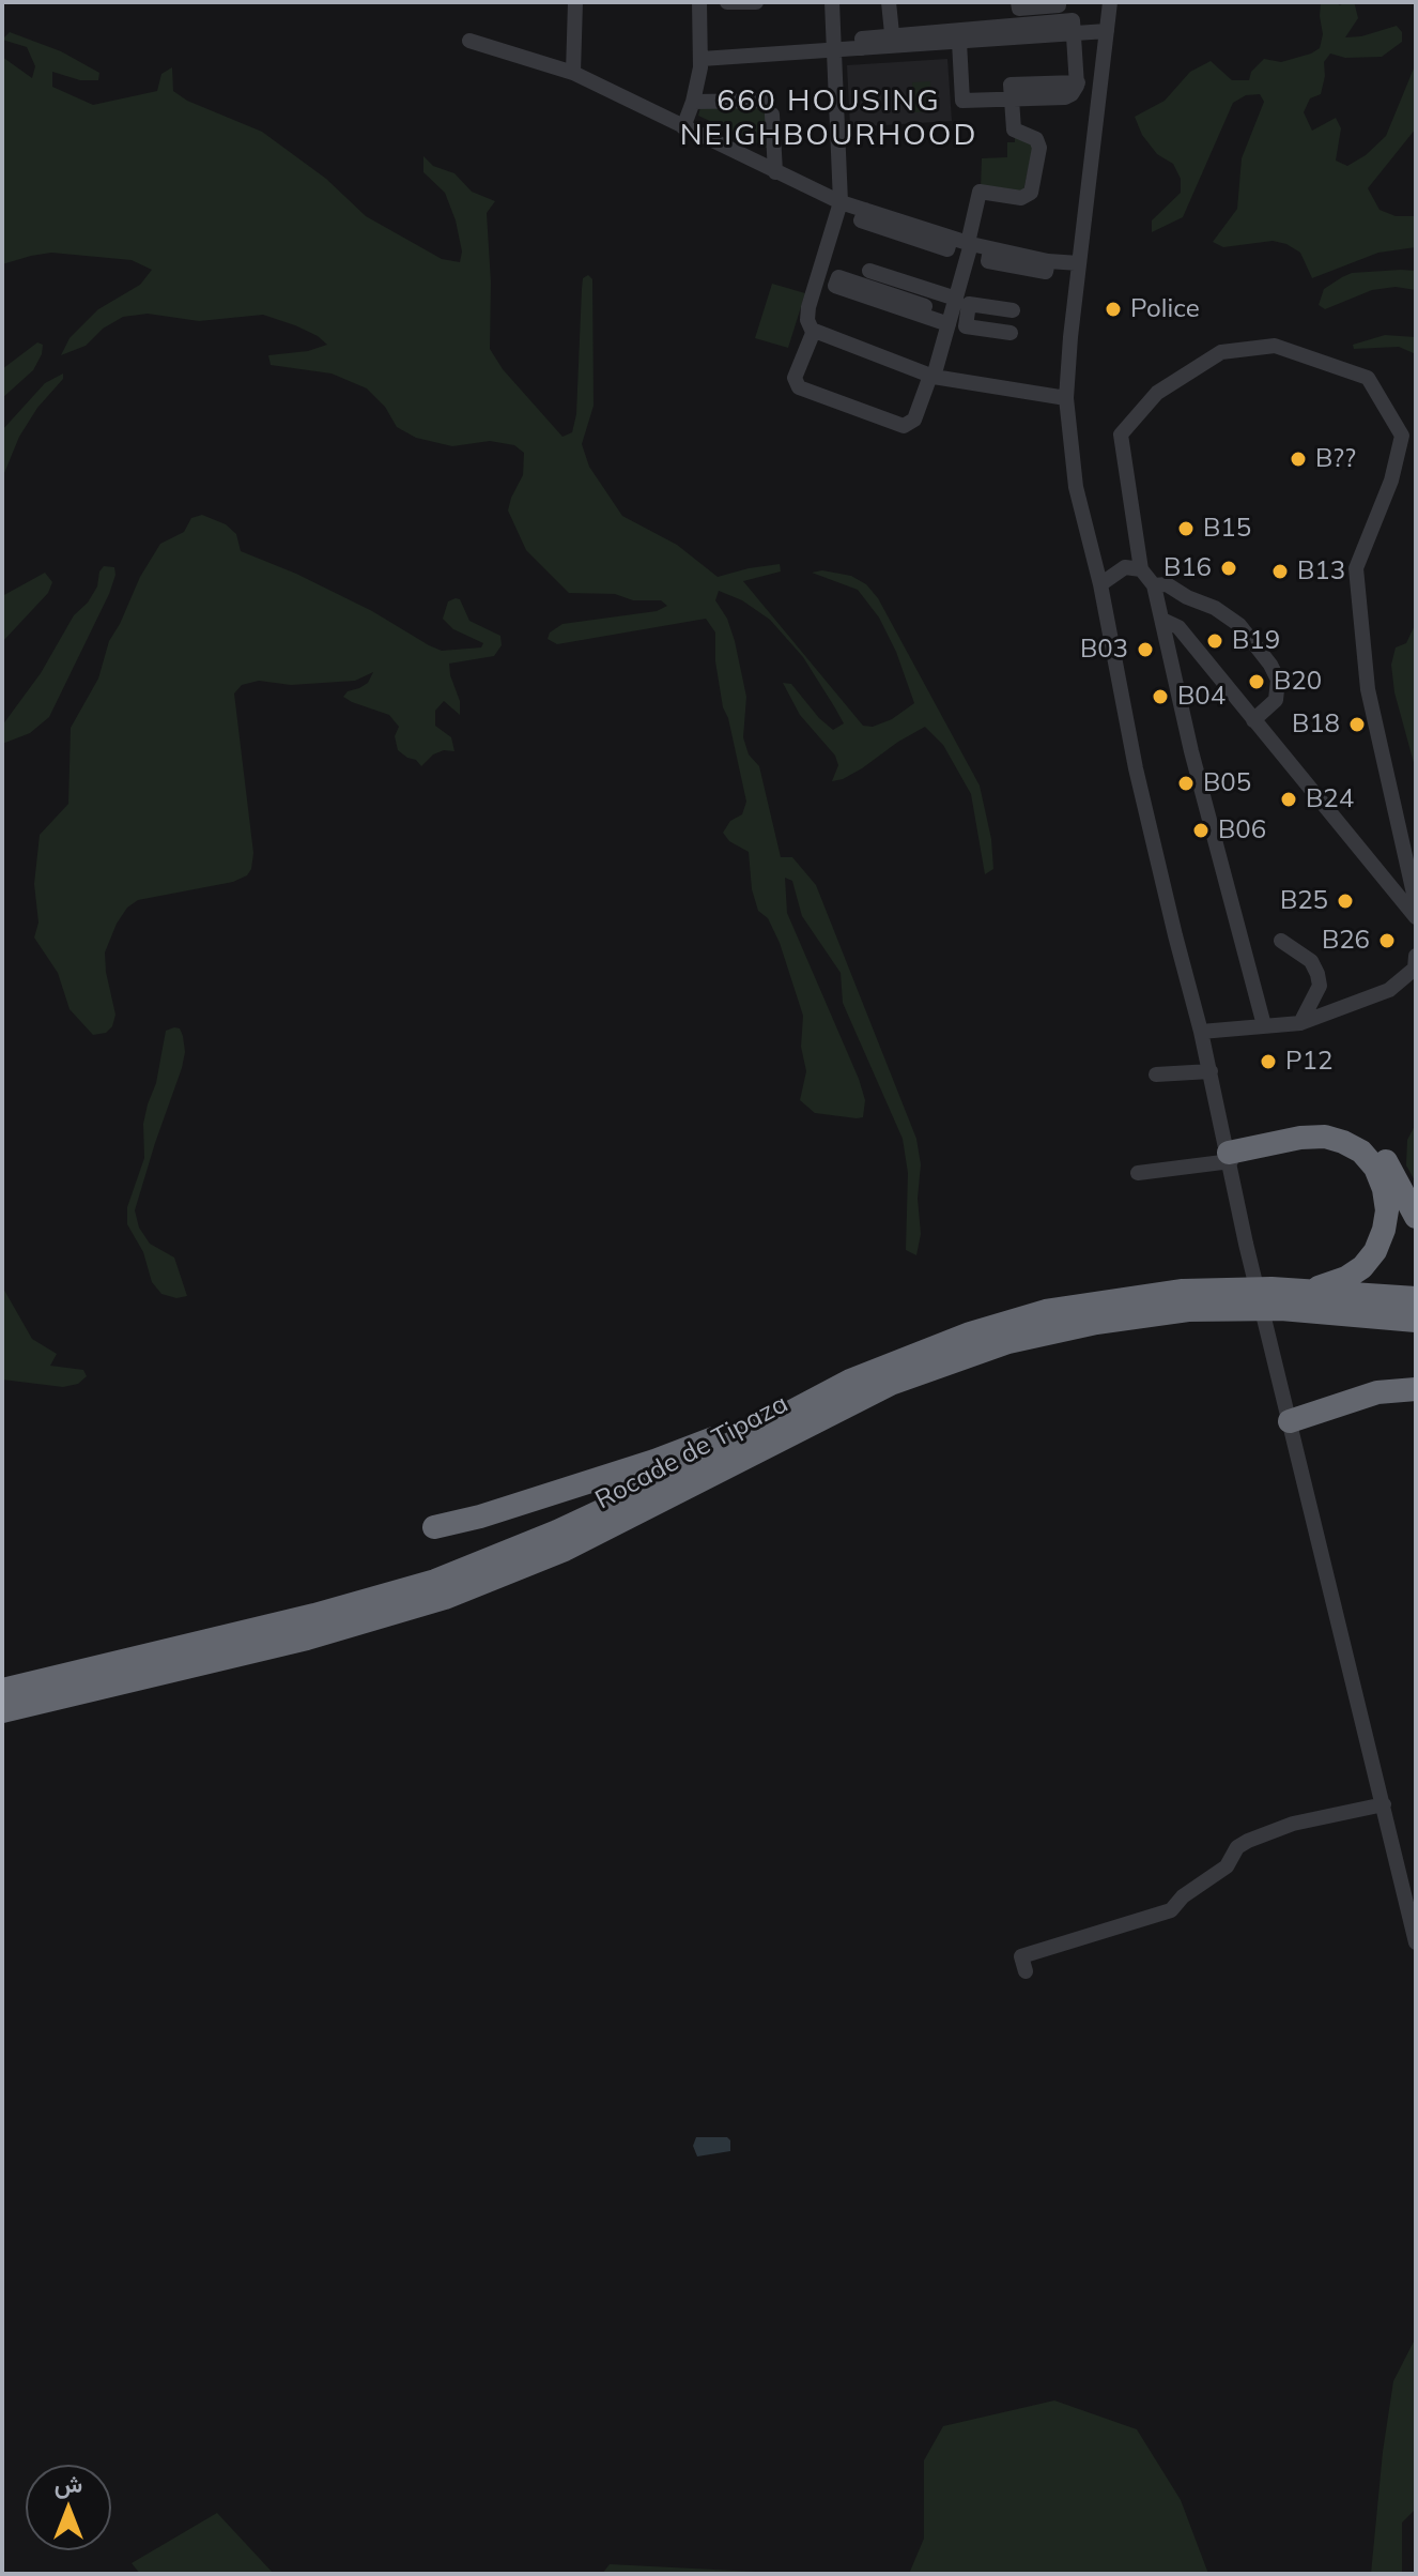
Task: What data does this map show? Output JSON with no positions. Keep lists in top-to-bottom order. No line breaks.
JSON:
{"streets":{"highway":["Rocade de Tipaza"]},"districts":["660 HOUSING NEIGHBOURHOOD"],"places":["Police","B??","B15","B16","B13","B19","B03","B20","B04","B18","B05","B24","B06","B25","B26","P12"],"north":"top"}
